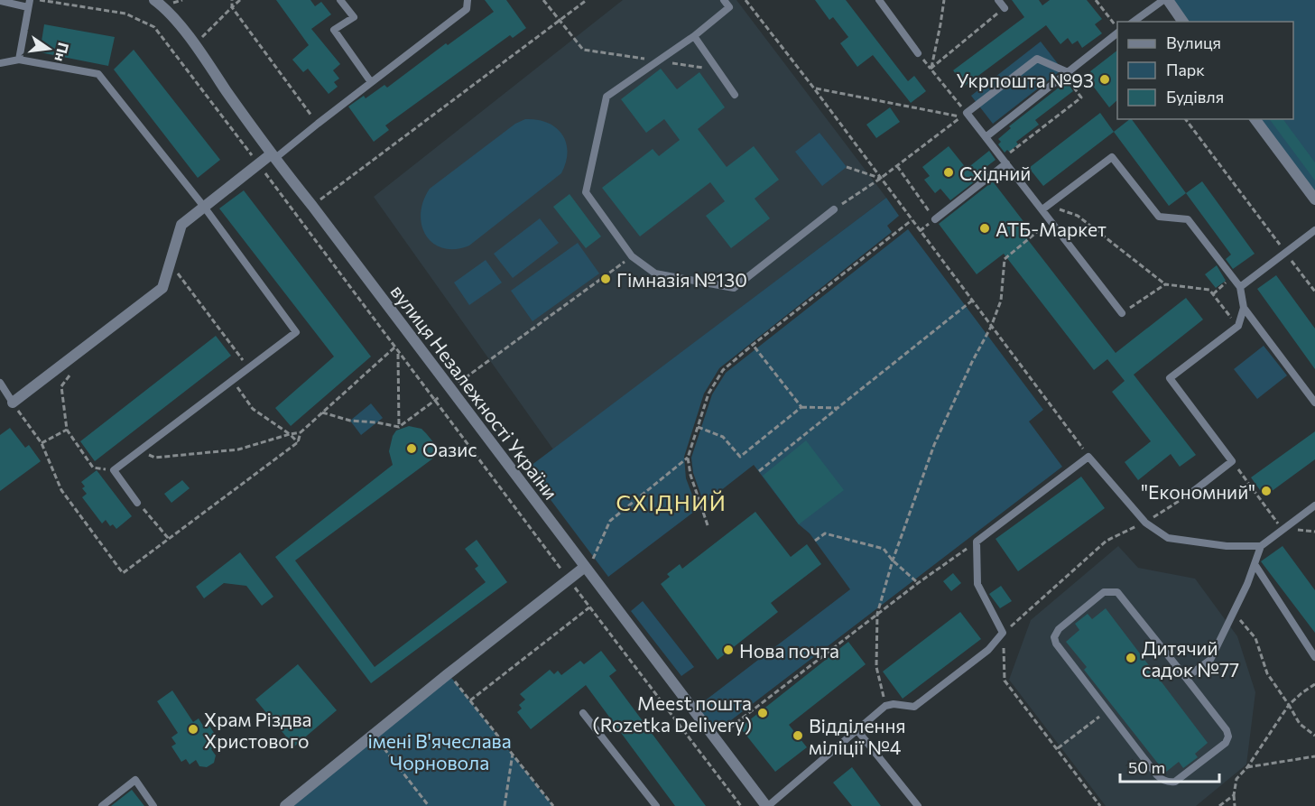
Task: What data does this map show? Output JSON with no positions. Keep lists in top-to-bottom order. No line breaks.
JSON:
{"streets":{"street":["вулиця Незалежності України"]},"districts":["СХІДНИЙ"],"parks":["імені В'ячеслава Чорновола"],"places":["Укрпошта №93","Східний","АТБ-Маркет","Гімназія №130","Оазис","\"Економний\"","Нова почта","Дитячий садок №77","Meest пошта (Rozetka Delivery)","Храм Різдва Христового","Відділення міліції №4"],"legend":["Вулиця","Парк","Будівля"],"scale_bar":"50 m","north":"right"}
